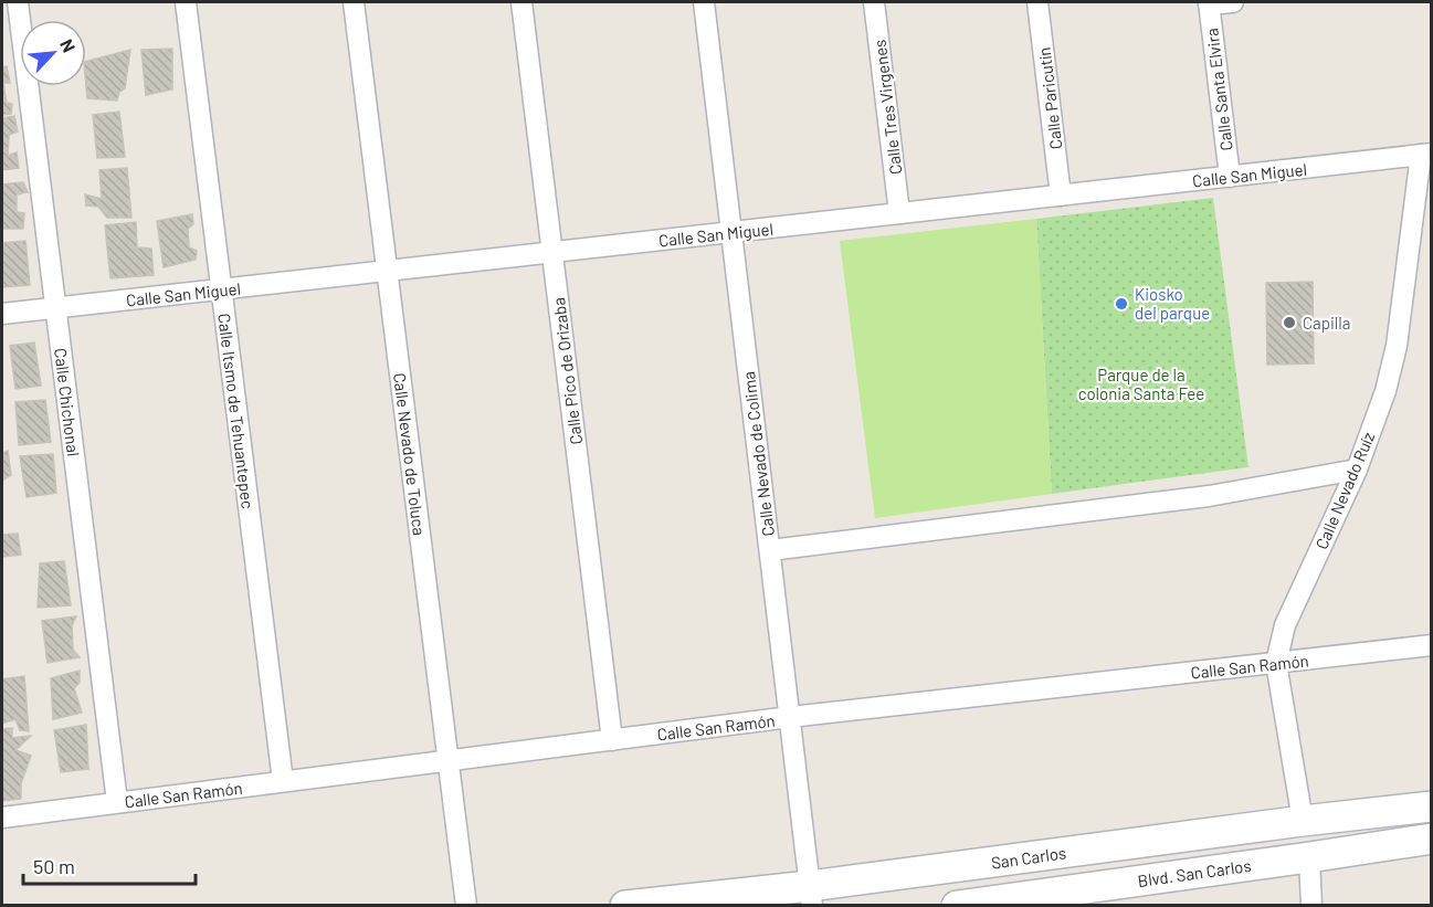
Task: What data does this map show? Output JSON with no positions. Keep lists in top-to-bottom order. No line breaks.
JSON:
{"streets":{"main road":["San Carlos","Blvd. San Carlos"],"street":["Calle Santa Elvira","Calle Paricutín","Calle Tres Virgenes","Calle San Miguel","Calle Pico de Orizaba","Calle Chichonal","Calle Itsmo de Tehuantepec","Calle Nevado de Toluca","Calle Nevado de Colima","Calle Nevado Ruíz","Calle San Ramón"]},"crossings":[["Calle Santa Elvira","Calle San Miguel"],["Calle Paricutín","Calle San Miguel"],["Calle Tres Virgenes","Calle San Miguel"],["Calle San Miguel","Calle Pico de Orizaba"],["Calle San Miguel","Calle Chichonal"],["Calle San Miguel","Calle Itsmo de Tehuantepec"],["Calle San Miguel","Calle Nevado de Toluca"],["Calle San Miguel","Calle Nevado de Colima"],["Calle San Miguel","Calle Nevado Ruíz"],["Calle Pico de Orizaba","Calle San Ramón"],["Calle Chichonal","Calle San Ramón"],["Calle Itsmo de Tehuantepec","Calle San Ramón"],["Calle Nevado de Toluca","Calle San Ramón"],["Calle Nevado de Colima","Calle San Ramón"],["Calle Nevado de Colima","San Carlos"],["Calle Nevado Ruíz","Calle San Ramón"],["Calle Nevado Ruíz","San Carlos"]],"parks":["Parque de la colonia Santa Fee"],"places":["Kiosko del parque","Capilla"],"scale_bar":"50 m","north":"top right"}
